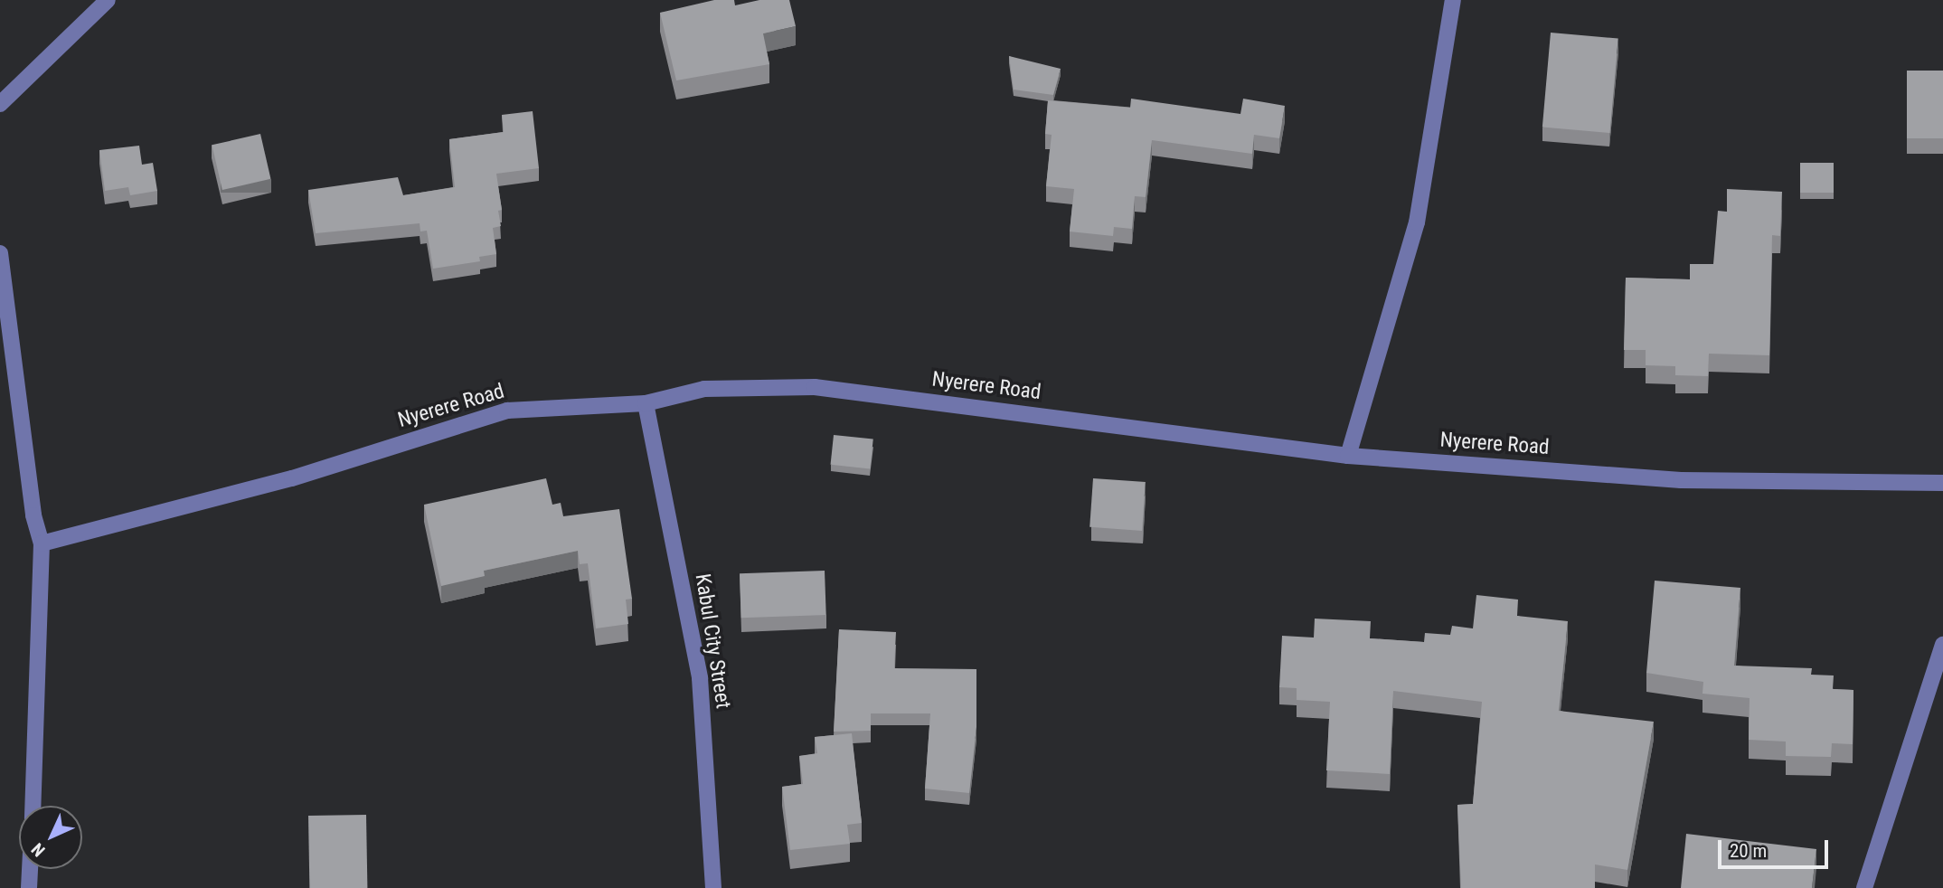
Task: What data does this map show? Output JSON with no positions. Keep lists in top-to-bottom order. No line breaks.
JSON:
{"streets":{"street":["Nyerere Road","Kabul City Street"]},"crossings":[["Nyerere Road","Kabul City Street"]],"scale_bar":"20 m","north":"bottom left"}
